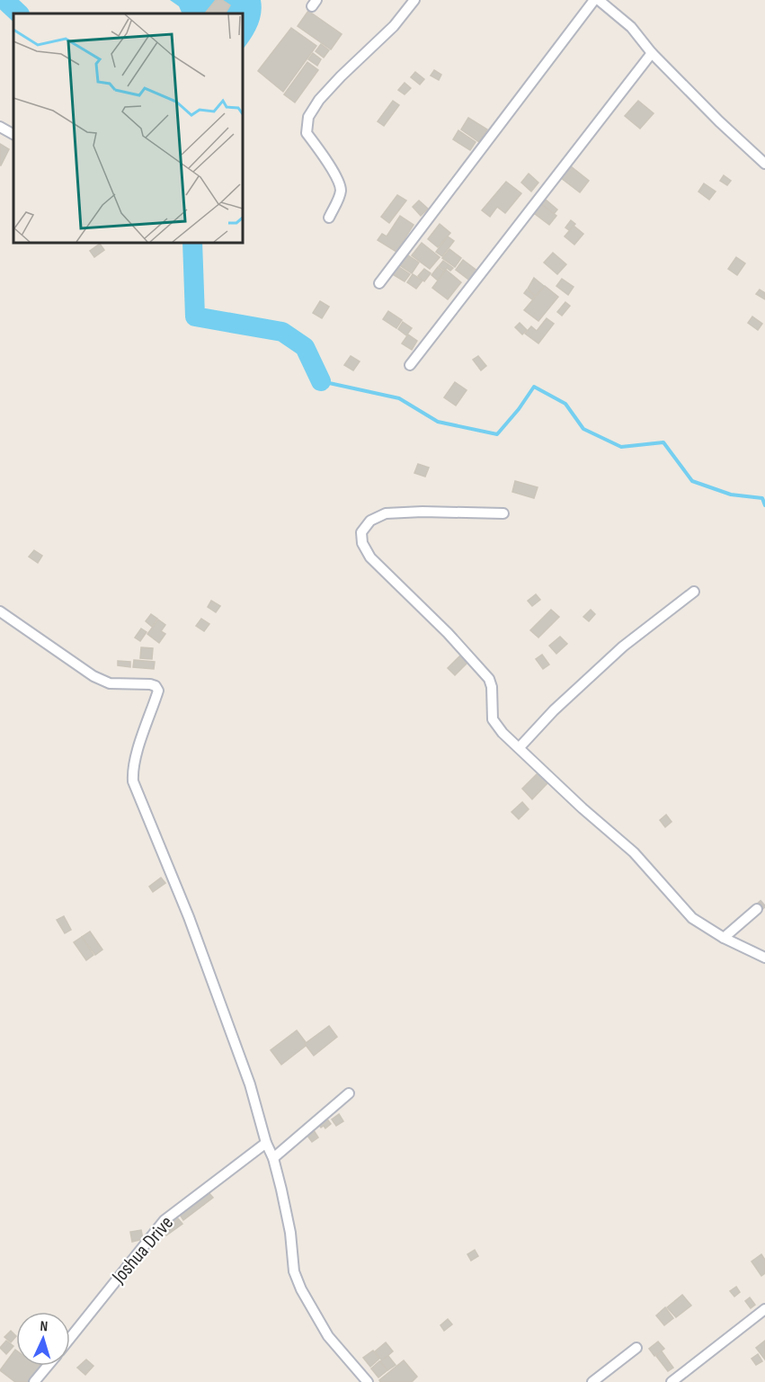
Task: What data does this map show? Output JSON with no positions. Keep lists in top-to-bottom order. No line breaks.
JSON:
{"streets":{"street":["Joshua Drive"]},"north":"top"}
